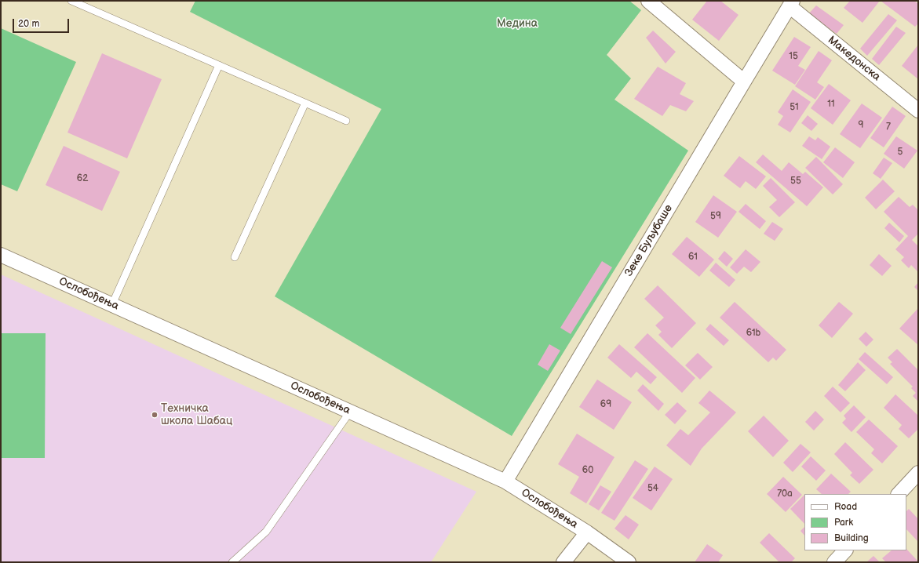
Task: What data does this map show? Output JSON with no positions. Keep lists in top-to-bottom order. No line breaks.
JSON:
{"streets":{"street":["Македонска","Зеке Буљубаше","Ослобођења"]},"crossings":[["Македонска","Зеке Буљубаше"],["Зеке Буљубаше","Ослобођења"]],"parks":["Медина"],"places":["Техничка школа Шабац"],"house_numbers":["15","11","51","9","7","5","62","55","59","61","61b","69","60","54","70a"],"legend":["Road","Park","Building"],"scale_bar":"20 m"}
